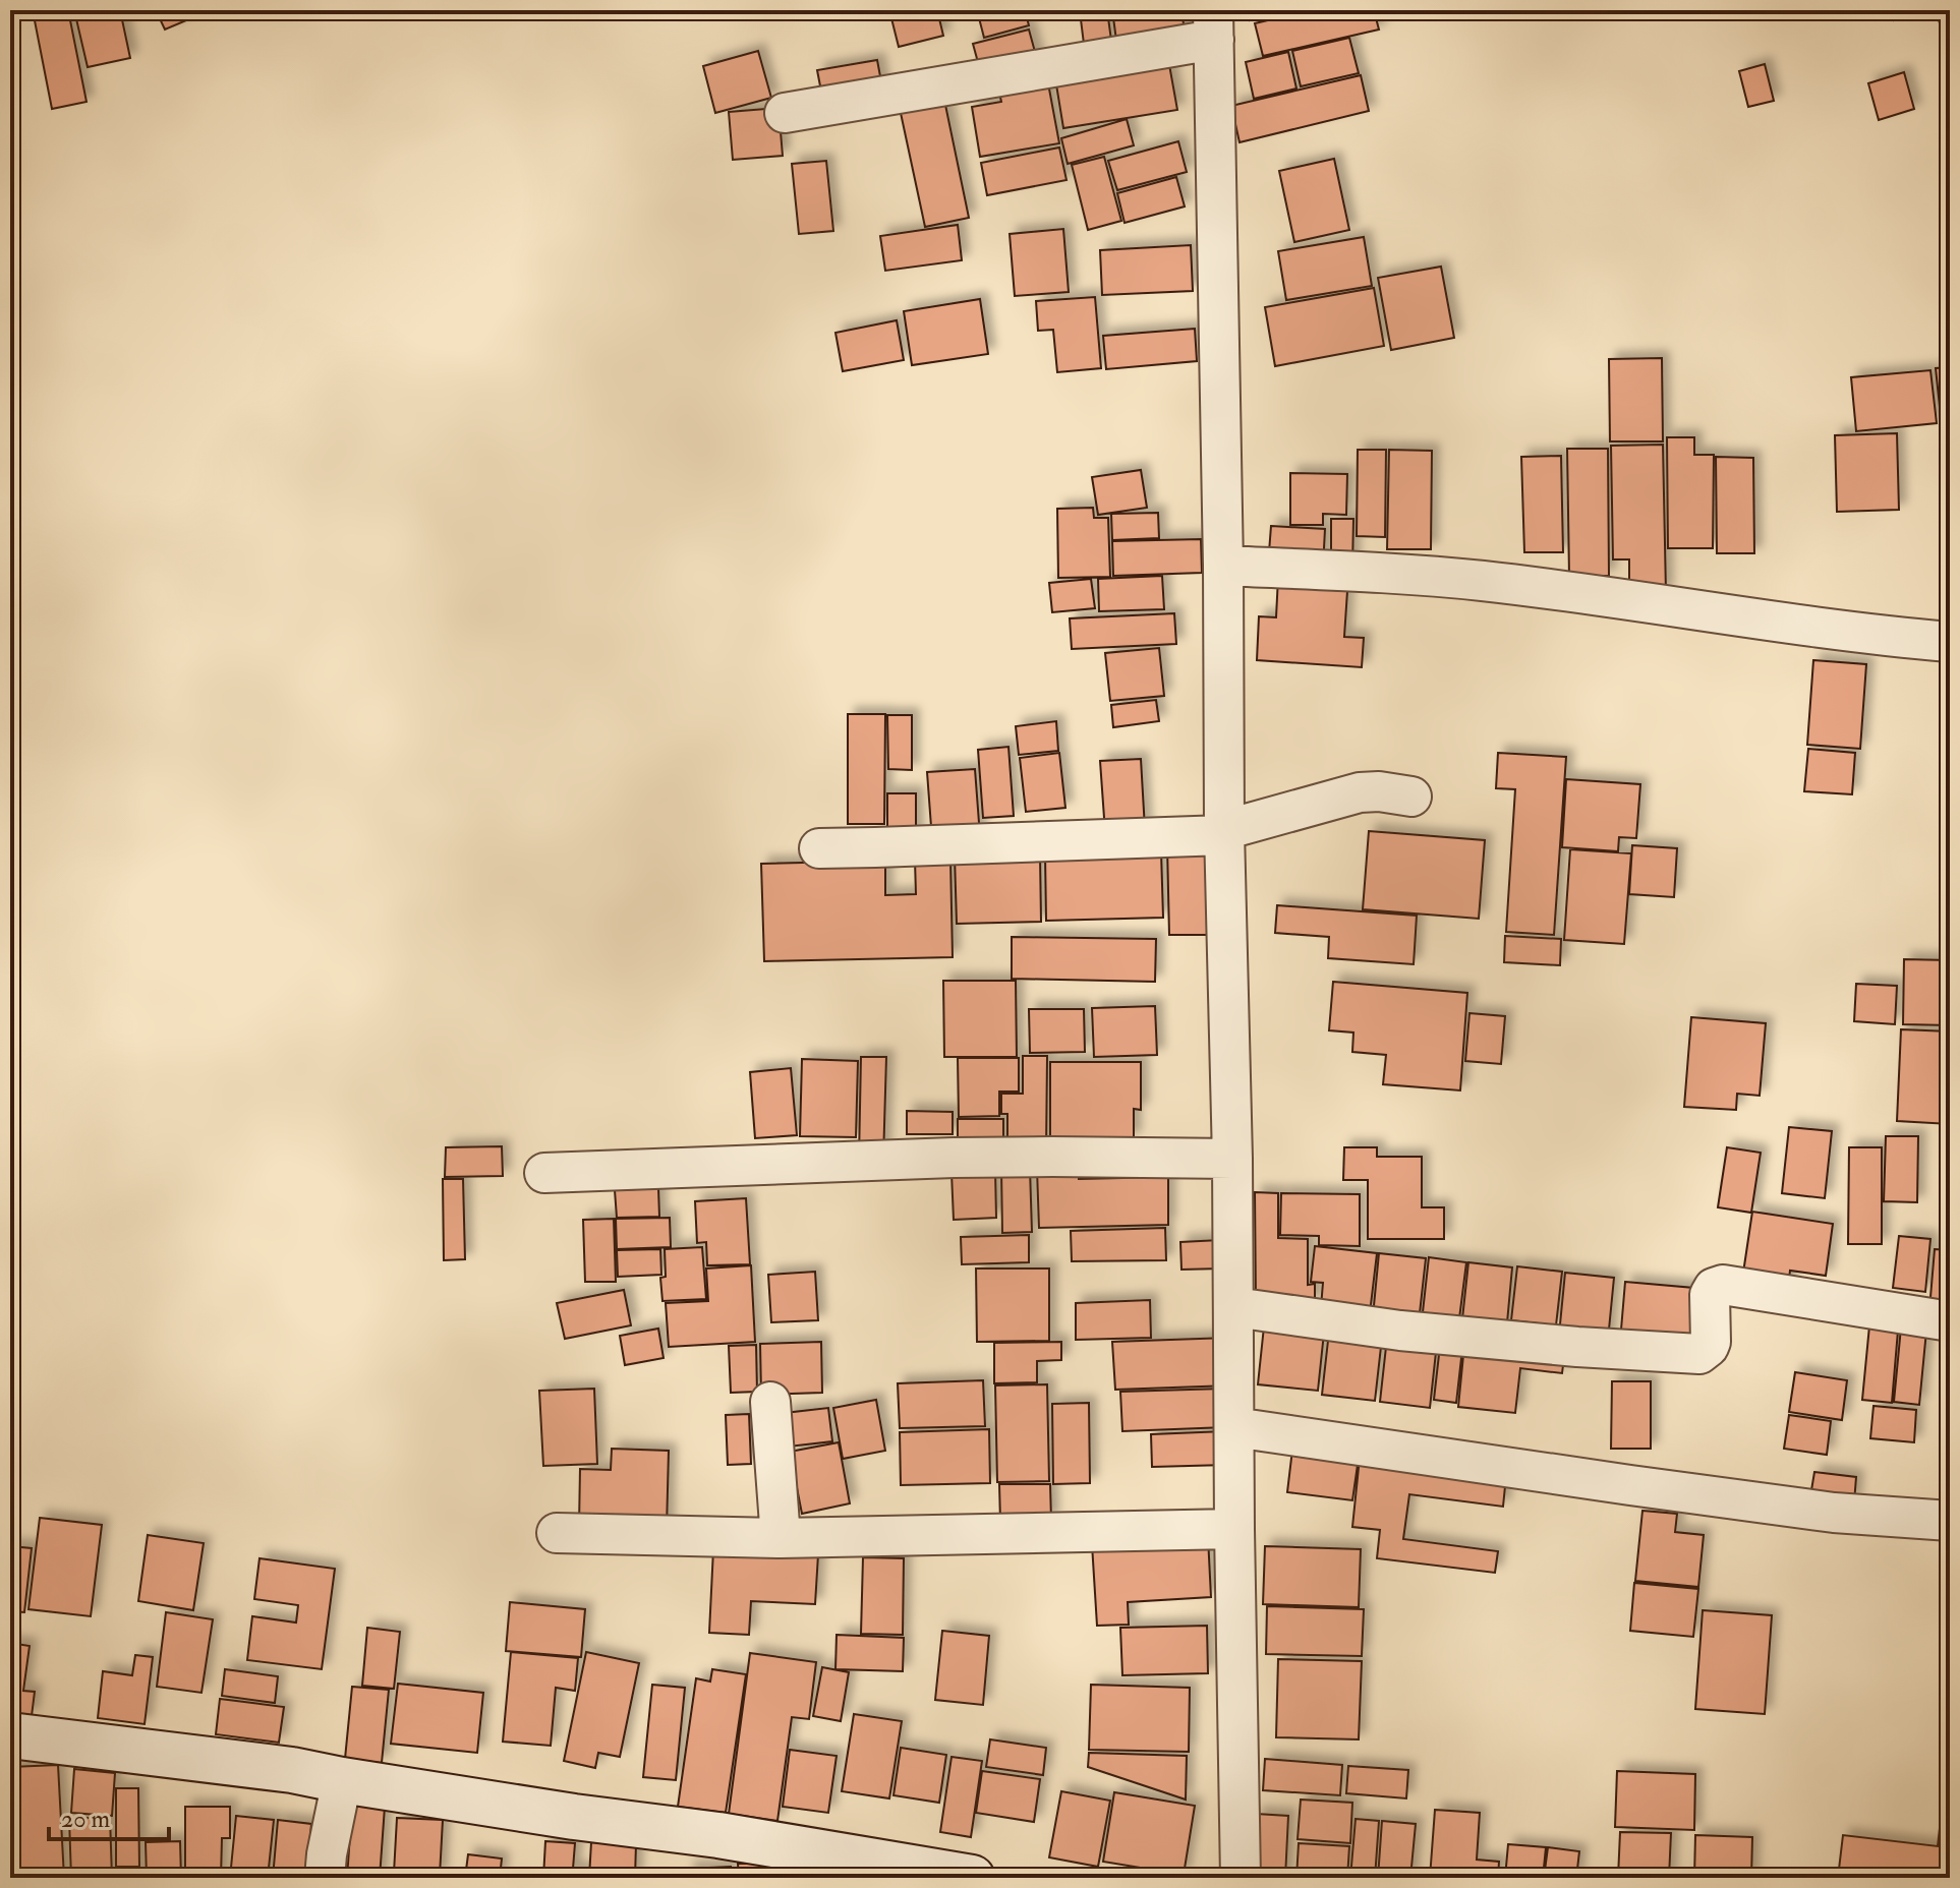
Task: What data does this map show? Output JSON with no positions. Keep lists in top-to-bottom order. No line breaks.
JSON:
{"scale_bar":"20 m"}
